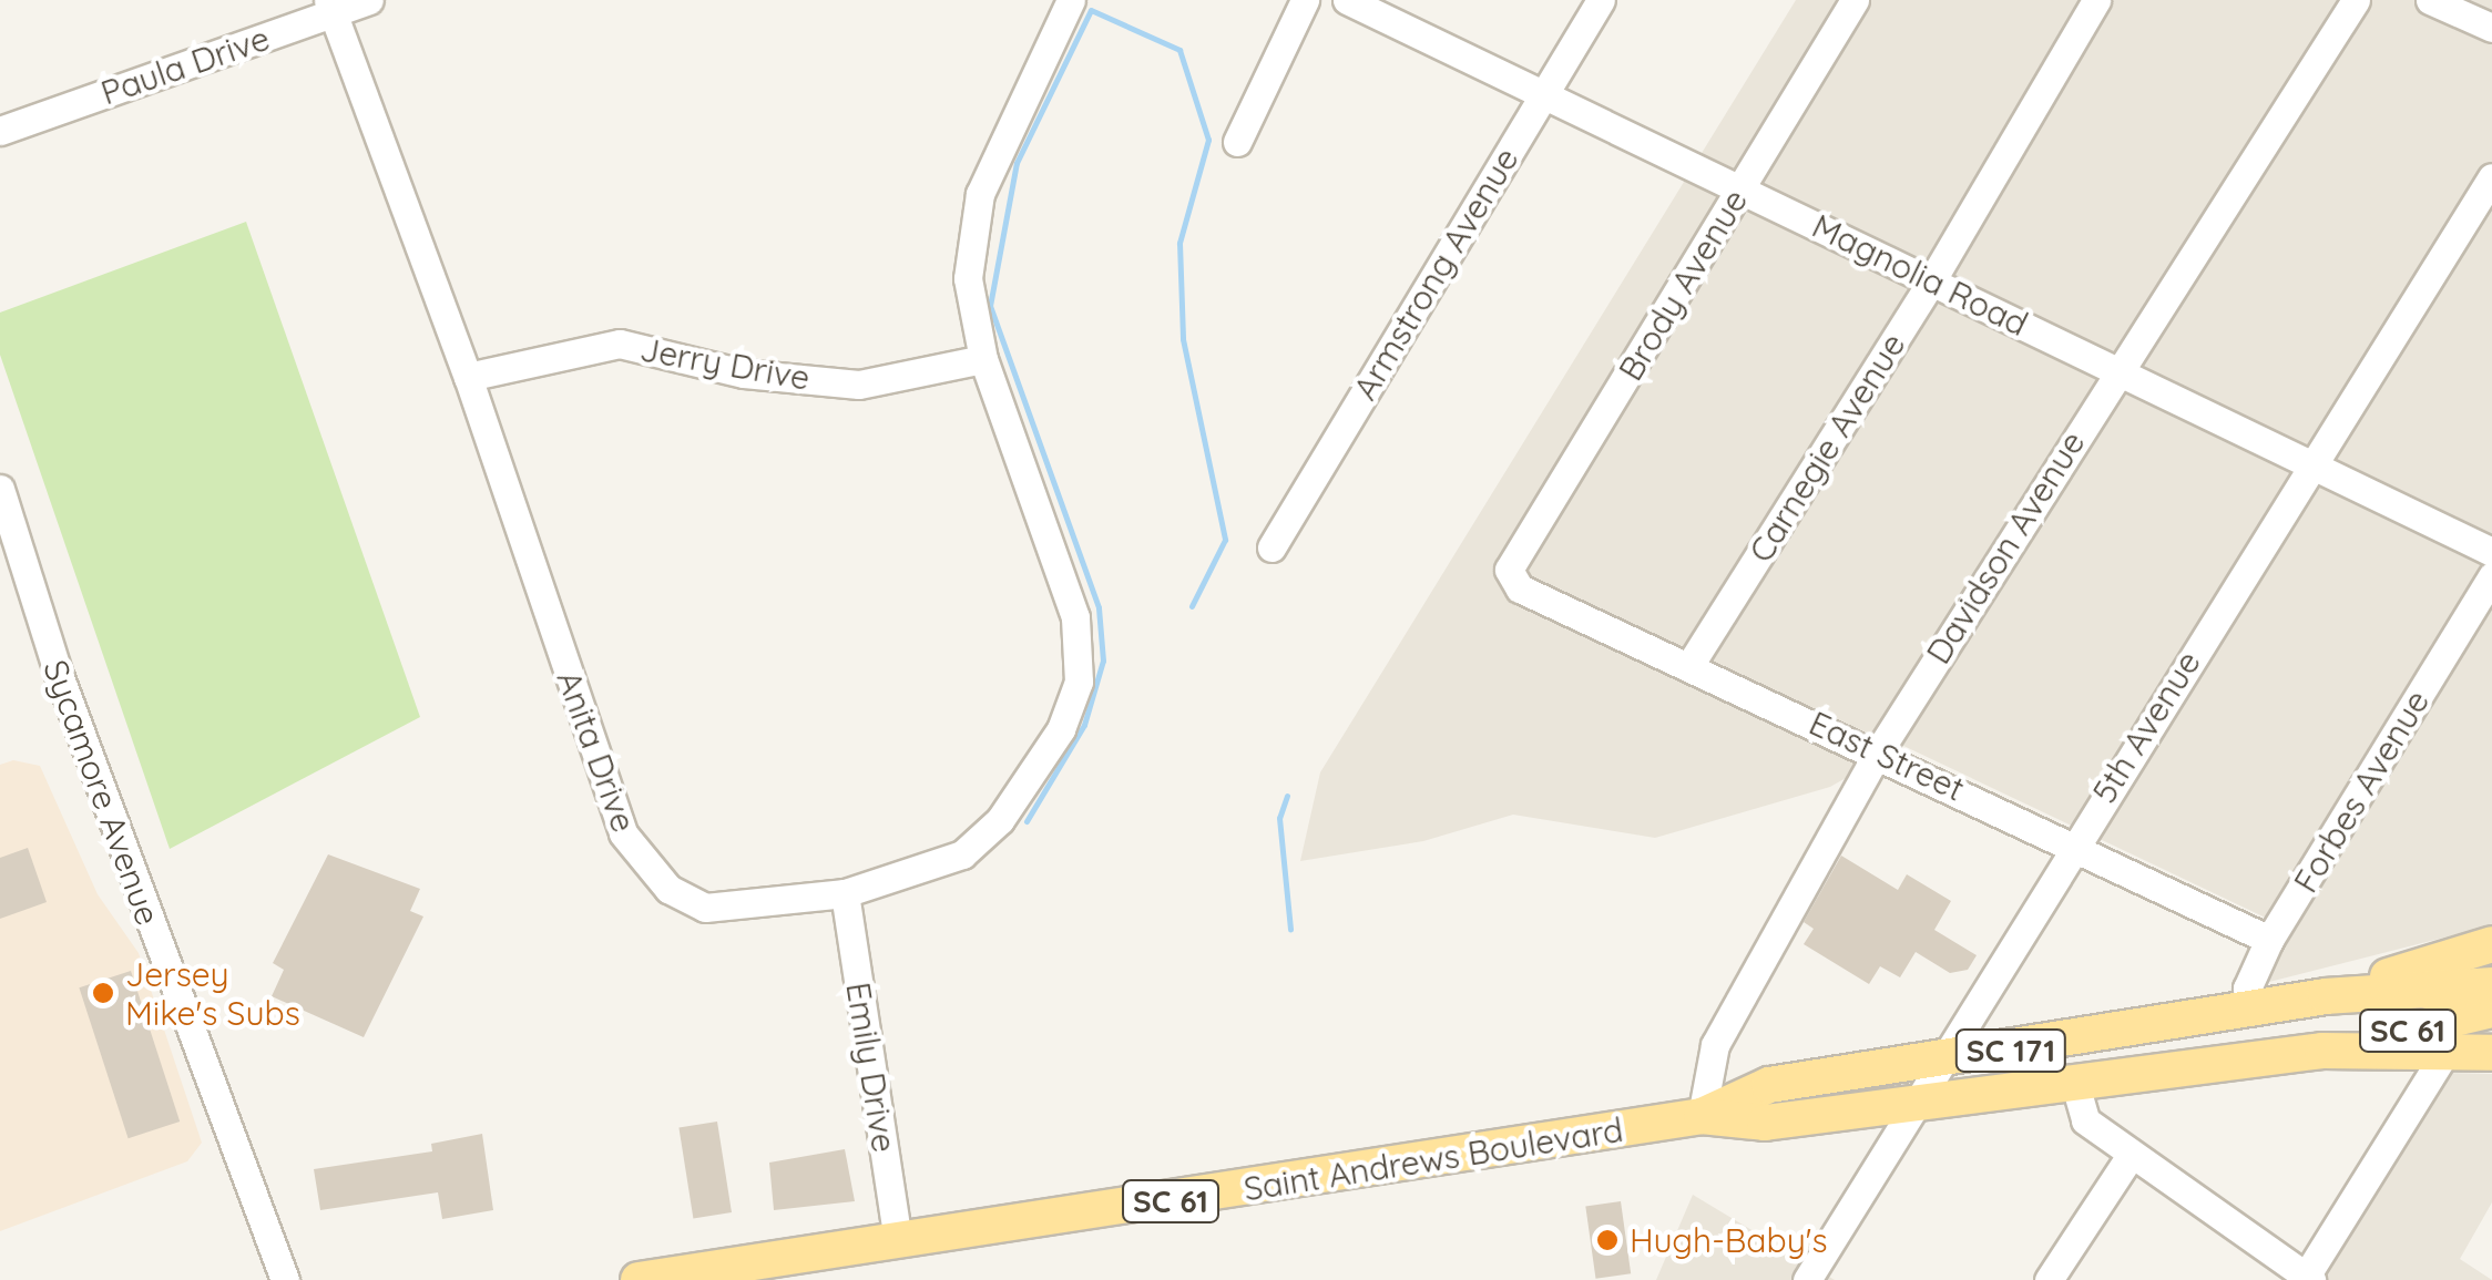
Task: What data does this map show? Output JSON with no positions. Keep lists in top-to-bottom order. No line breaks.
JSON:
{"streets":{"main road":["SC 61","SC 171","Saint Andrews Boulevard"],"street":["Paula Drive","Armstrong Avenue","Magnolia Road","Brody Avenue","Jerry Drive","Carnegie Avenue","Davidson Avenue","5th Avenue","Anita Drive","East Street","Forbes Avenue","Sycamore Avenue","Emily Drive"]},"crossings":[["Paula Drive","Anita Drive"],["Armstrong Avenue","Magnolia Road"],["Magnolia Road","Brody Avenue"],["Magnolia Road","Carnegie Avenue"],["Magnolia Road","Davidson Avenue"],["Magnolia Road","5th Avenue"],["Brody Avenue","East Street"],["Jerry Drive","Anita Drive"],["Carnegie Avenue","East Street"],["Davidson Avenue","East Street"],["Davidson Avenue","Saint Andrews Boulevard"],["5th Avenue","East Street"],["5th Avenue","Saint Andrews Boulevard"],["Anita Drive","Emily Drive"],["East Street","Forbes Avenue"],["Forbes Avenue","Saint Andrews Boulevard"],["SC 61","Saint Andrews Boulevard"],["Emily Drive","Saint Andrews Boulevard"]],"places":["Jersey Mike's Subs","Hugh-Baby's"]}
